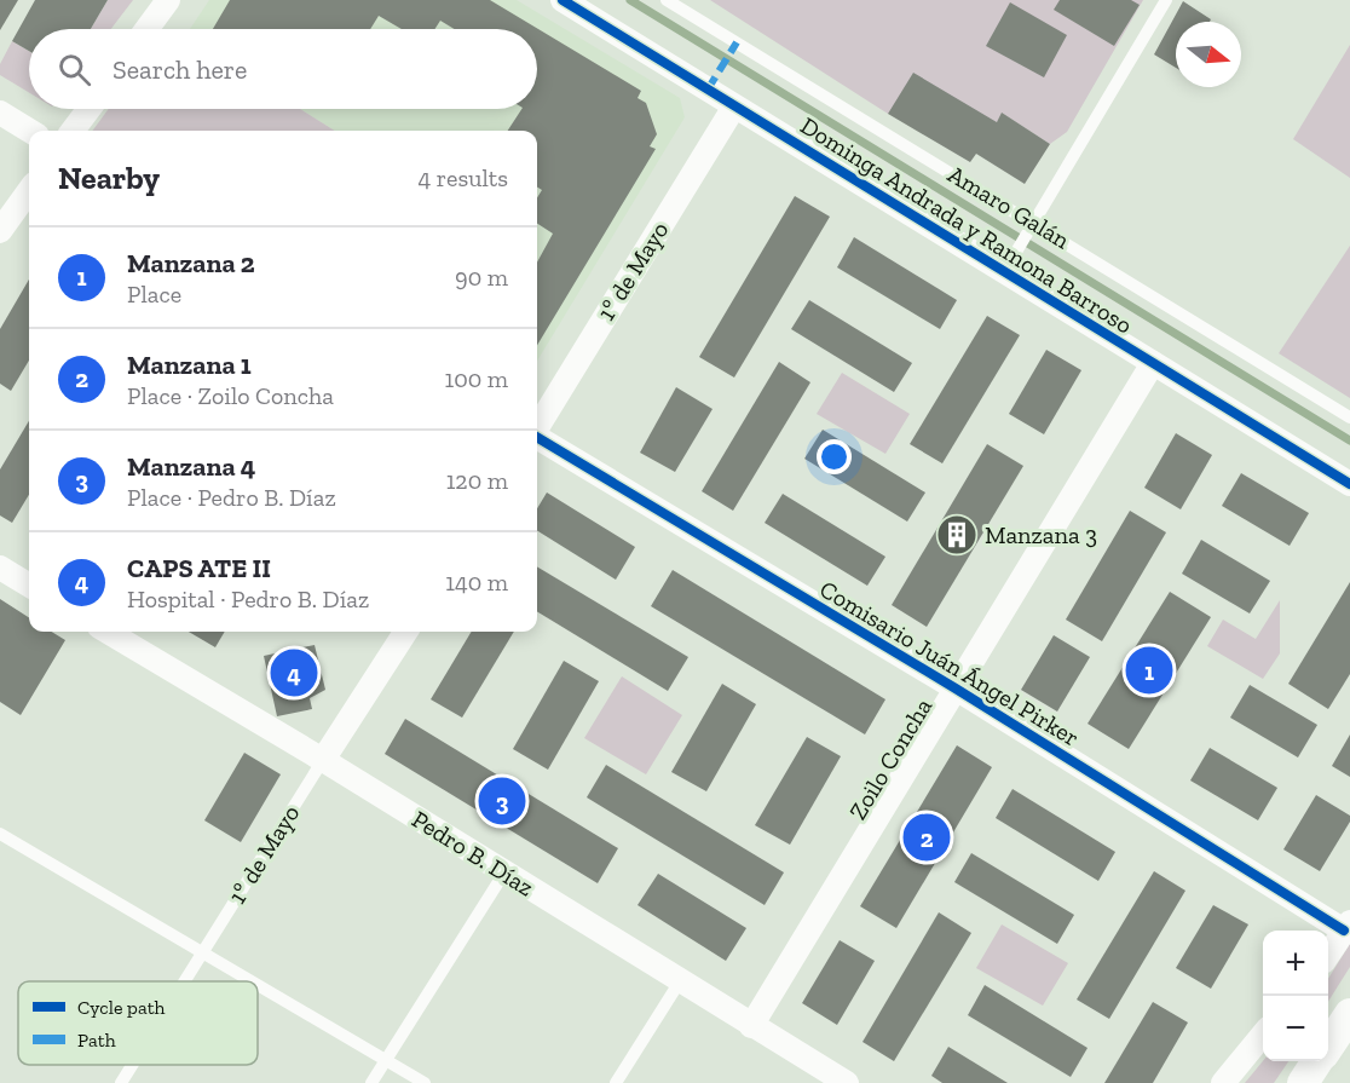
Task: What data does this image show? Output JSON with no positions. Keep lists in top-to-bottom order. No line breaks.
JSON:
{"streets":{"street":["Dominga Andrada y Ramona Barroso","1º de Mayo","Comisario Juán Ángel Pirker","Zoilo Concha","Pedro B. Díaz"],"lane":["Amaro Galán"]},"crossings":[["Dominga Andrada y Ramona Barroso","1º de Mayo"],["Dominga Andrada y Ramona Barroso","Zoilo Concha"],["1º de Mayo","Pedro B. Díaz"],["Comisario Juán Ángel Pirker","Zoilo Concha"],["Zoilo Concha","Pedro B. Díaz"]],"places":{"building":["Manzana 3"]},"legend":["Cycle path","Path"],"north":"right","page":{"search":"Search here","heading":["Nearby","4 results"],"list":[{"mark":"1","name":"Manzana 2","note":"Place","value":"90 m"},{"mark":"2","name":"Manzana 1","note":"Place · Zoilo Concha","value":"100 m"},{"mark":"3","name":"Manzana 4","note":"Place · Pedro B. Díaz","value":"120 m"},{"mark":"4","name":"CAPS ATE II","note":"Hospital · Pedro B. Díaz","value":"140 m"}],"pins":["1","4","3","2"],"map_buttons":["+","−"]}}
